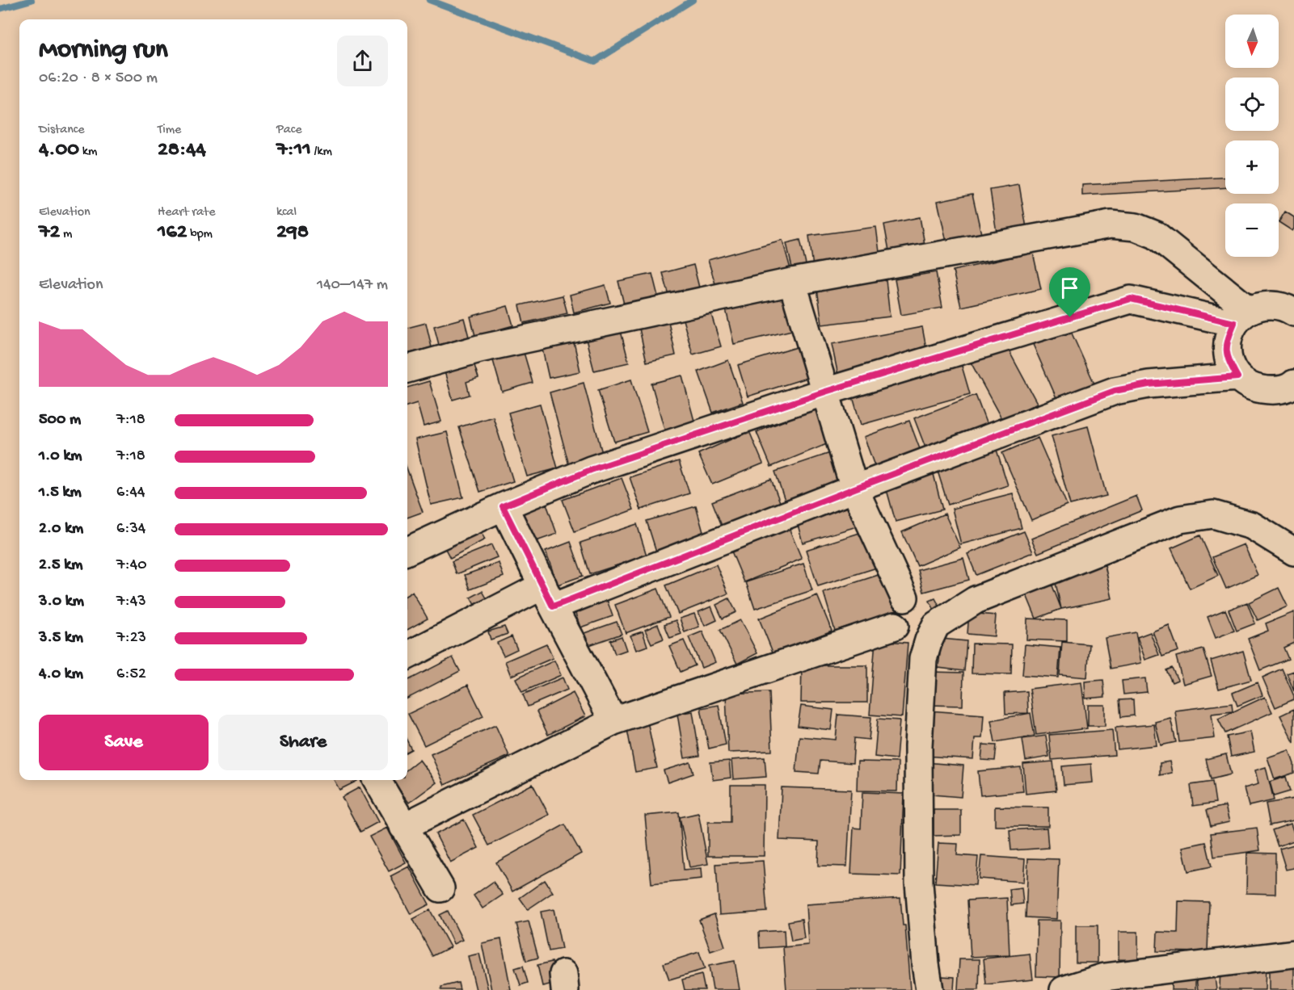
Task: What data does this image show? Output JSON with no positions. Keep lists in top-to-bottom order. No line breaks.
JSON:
{"north":"bottom","page":{"map_buttons":["+","−"],"heading":["Morning run","06:20 · 8 × 500 m"],"stats":[["Distance","4.00 km"],["Time","28:44"],["Pace","7:11 /km"],["Elevation","72 m"],["Heart rate","162 bpm"],["kcal","298"]],"chart":["Elevation","140–147 m"],"list":[{"name":"500 m","note":"7:18"},{"name":"1.0 km","note":"7:18"},{"name":"1.5 km","note":"6:44"},{"name":"2.0 km","note":"6:34"},{"name":"2.5 km","note":"7:40"},{"name":"3.0 km","note":"7:43"},{"name":"3.5 km","note":"7:23"},{"name":"4.0 km","note":"6:52"}],"buttons":["Save","Share"]}}
